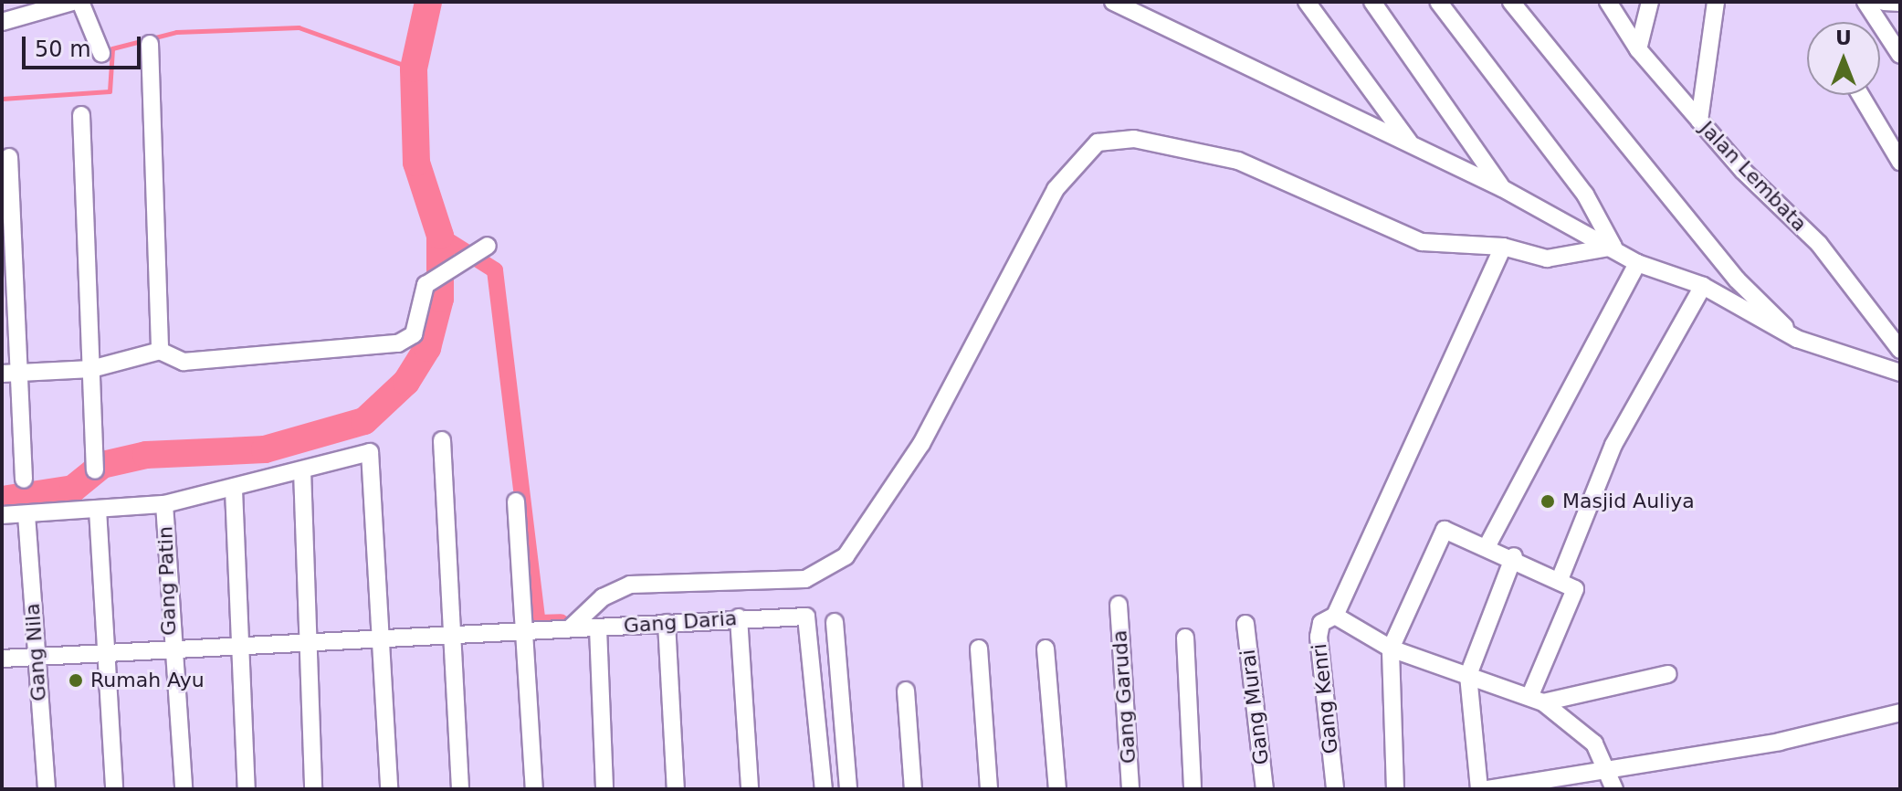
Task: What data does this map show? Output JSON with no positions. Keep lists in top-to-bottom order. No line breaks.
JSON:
{"streets":{"street":["Jalan Lembata","Gang Patin","Gang Daria","Gang Nila","Gang Garuda","Gang Kenri","Gang Murai"]},"crossings":[["Gang Patin","Gang Daria"],["Gang Daria","Gang Nila"]],"places":["Masjid Auliya","Rumah Ayu"],"scale_bar":"50 m","north":"top"}
